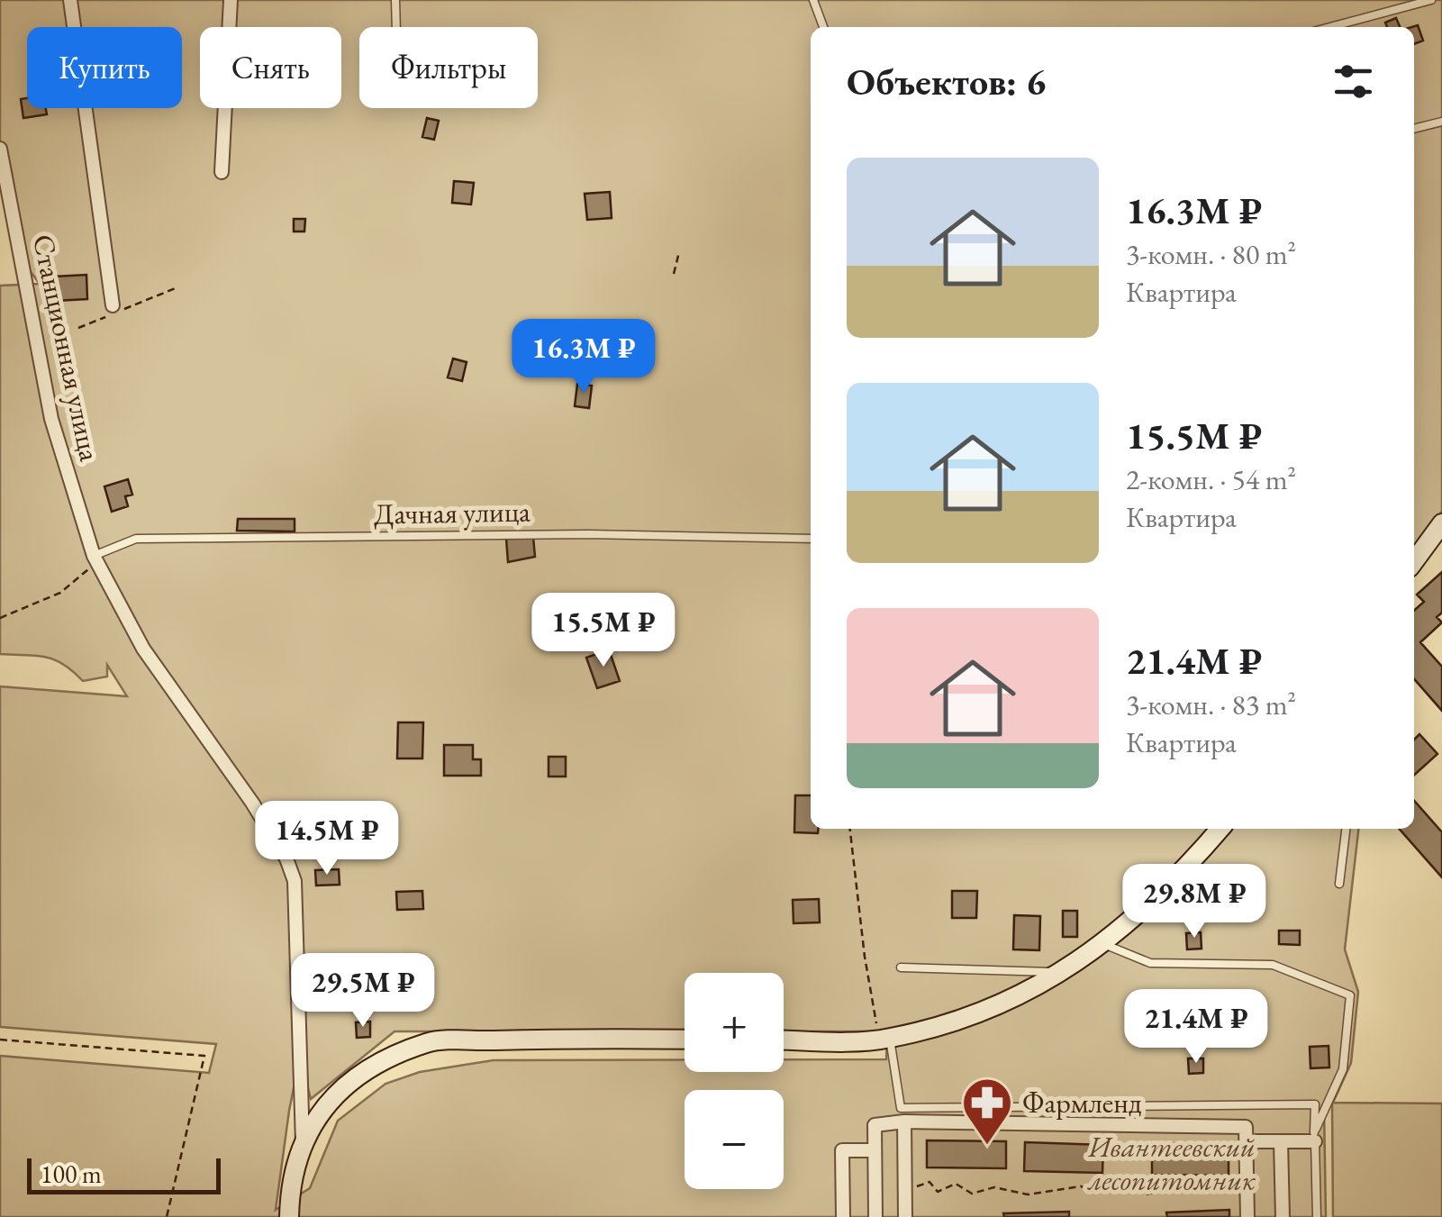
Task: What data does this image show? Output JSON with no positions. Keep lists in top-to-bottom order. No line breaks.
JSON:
{"streets":{"street":["Станционная улица"],"lane":["Дачная улица"]},"crossings":[["Станционная улица","Дачная улица"]],"parks":["Ивантеевский лесопитомник"],"places":{"pharmacy":["Фармленд"]},"scale_bar":"100 m","page":{"chip":["Купить","Снять","Фильтры"],"heading":"Объектов: 6","list":[{"name":"16.3M ₽","note":"3-комн. · 80 m² · Квартира"},{"name":"15.5M ₽","note":"2-комн. · 54 m² · Квартира"},{"name":"21.4M ₽","note":"3-комн. · 83 m² · Квартира"}],"price":["16.3M ₽","15.5M ₽","14.5M ₽","29.8M ₽","29.5M ₽","21.4M ₽"],"map_buttons":["+","−"],"scale":"100 m"}}
